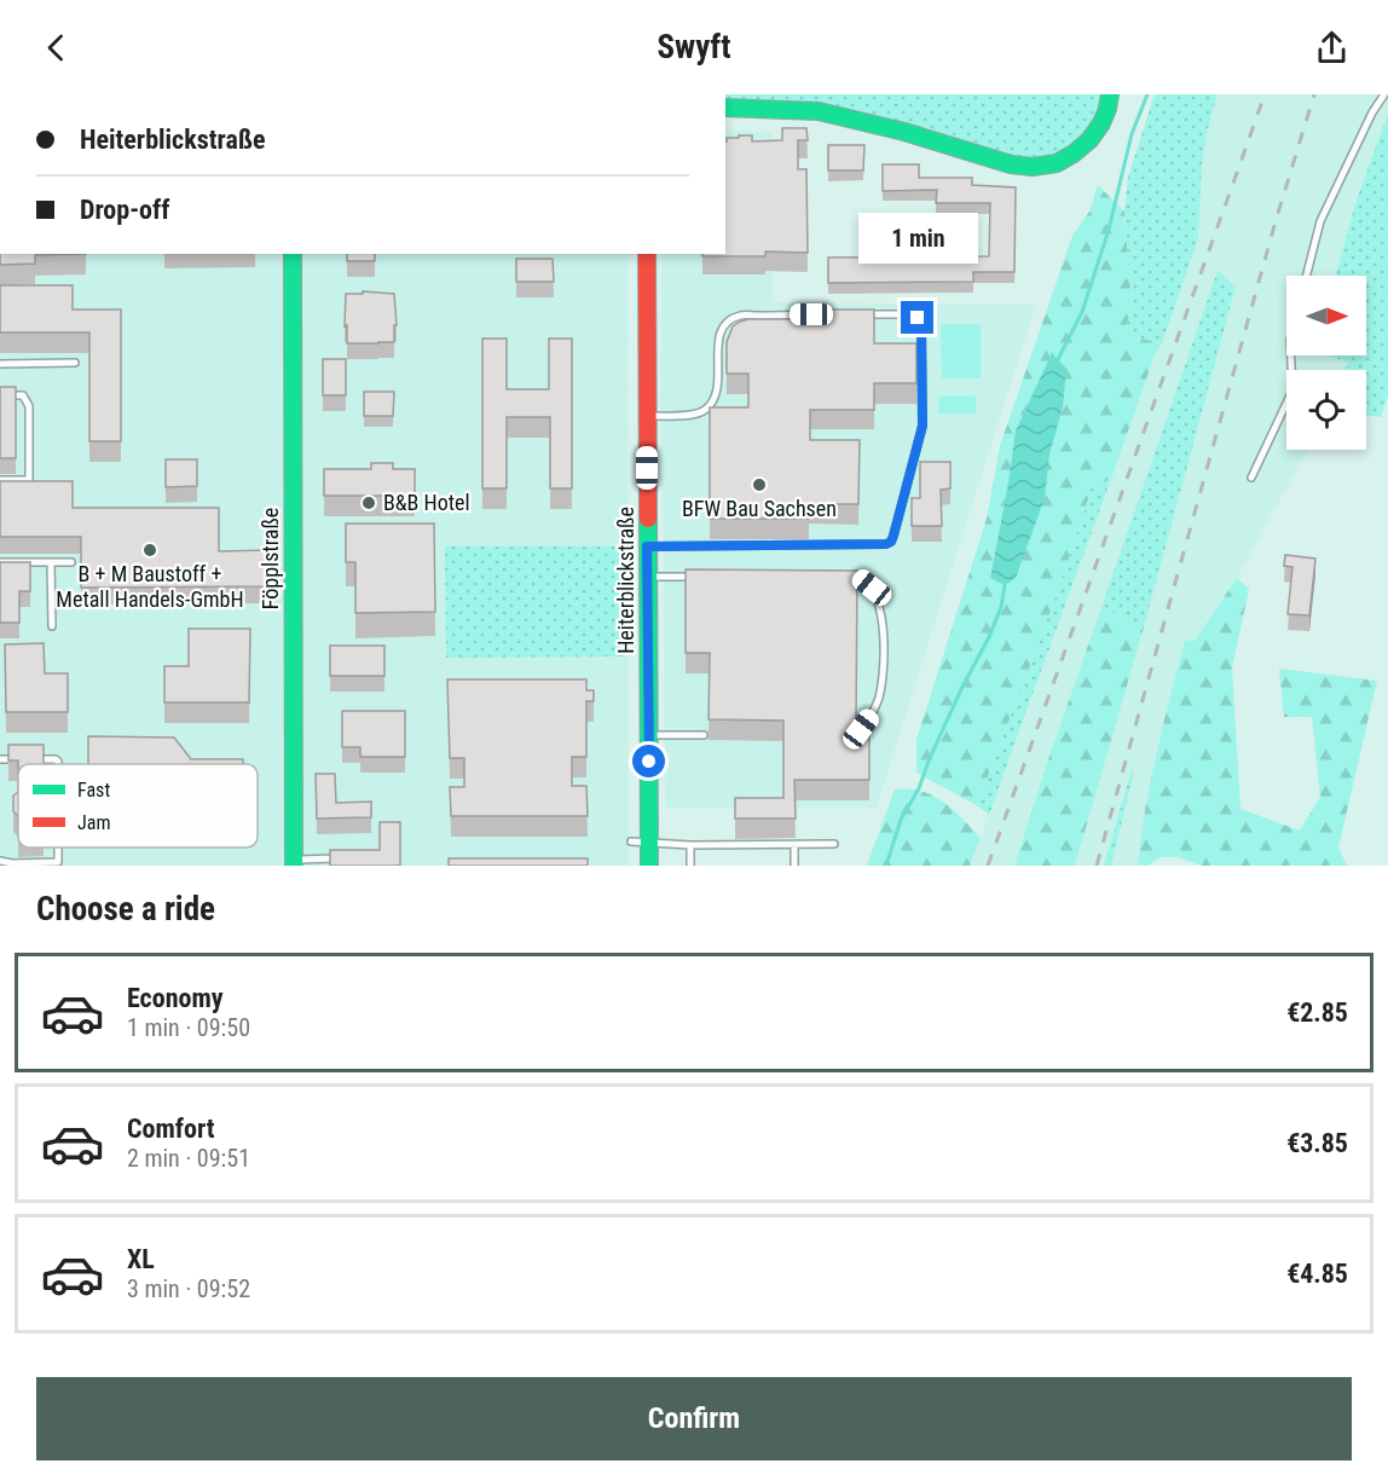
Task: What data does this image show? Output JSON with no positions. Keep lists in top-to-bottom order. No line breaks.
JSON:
{"streets":{"street":["Föpplstraße","Heiterblickstraße"]},"places":["BFW Bau Sachsen","B&B Hotel","B + M Baustoff + Metall Handels-GmbH"],"legend":["Fast","Jam"],"north":"right","page":{"header":"Swyft","banner":["Heiterblickstraße","Drop-off"],"bubble":"1 min","heading":"Choose a ride","list":[{"name":"Economy","note":"1 min · 09:50","value":"€2.85"},{"name":"Comfort","note":"2 min · 09:51","value":"€3.85"},{"name":"XL","note":"3 min · 09:52","value":"€4.85"}],"buttons":"Confirm"}}
